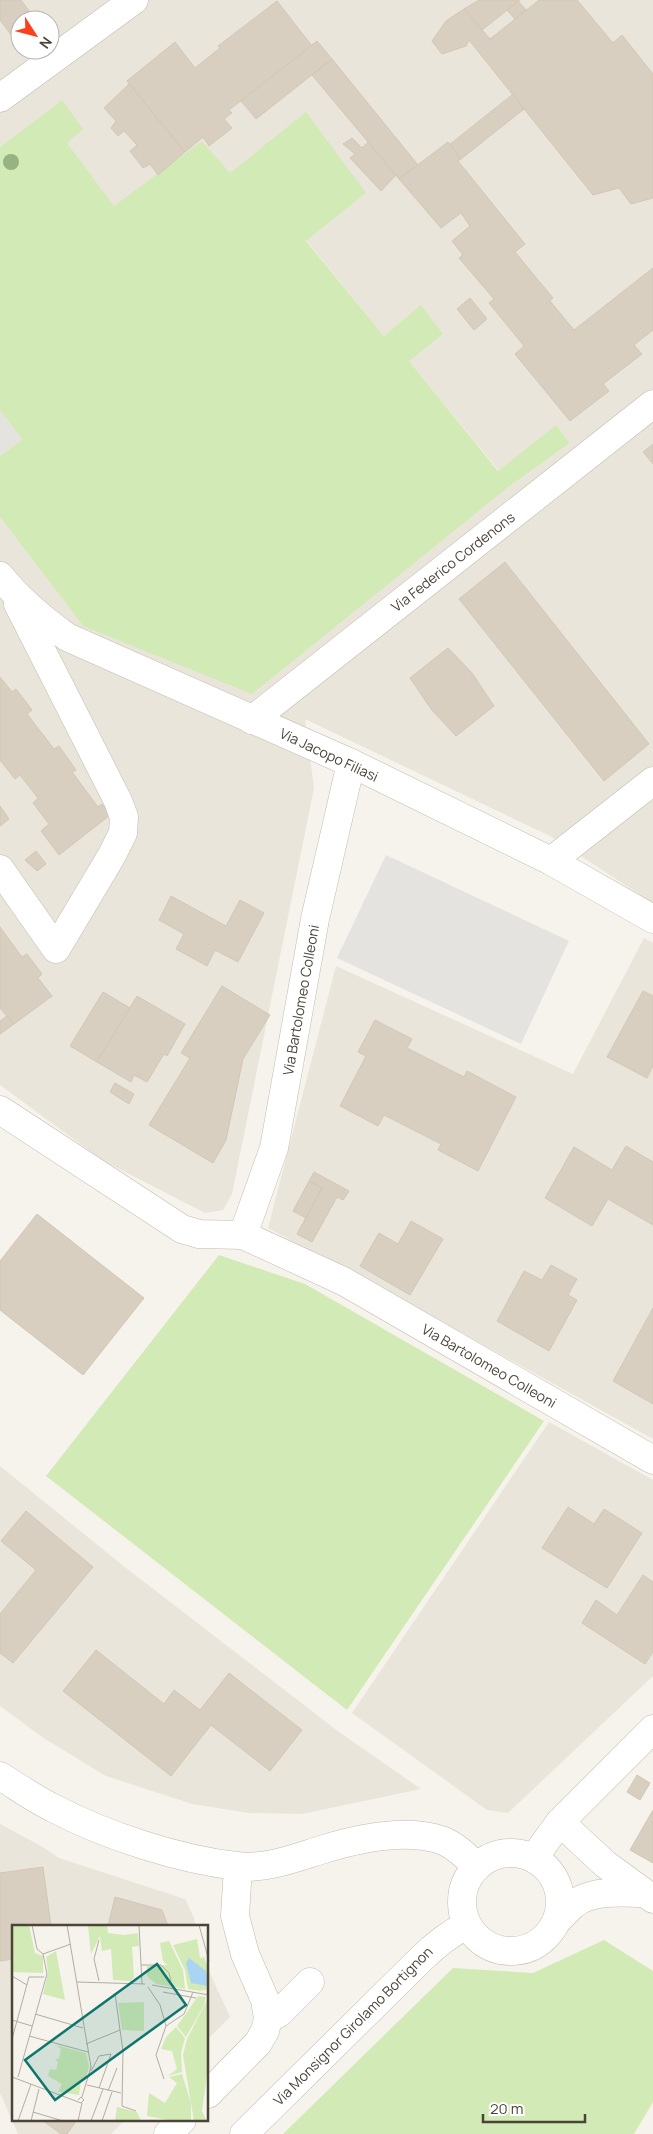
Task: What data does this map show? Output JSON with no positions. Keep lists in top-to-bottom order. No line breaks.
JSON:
{"streets":{"street":["Via Federico Cordenons","Via Jacopo Filiasi","Via Bartolomeo Colleoni","Via Monsignor Girolamo Bortignon"]},"crossings":[["Via Federico Cordenons","Via Jacopo Filiasi"],["Via Jacopo Filiasi","Via Bartolomeo Colleoni"]],"scale_bar":"20 m","north":"bottom right"}
